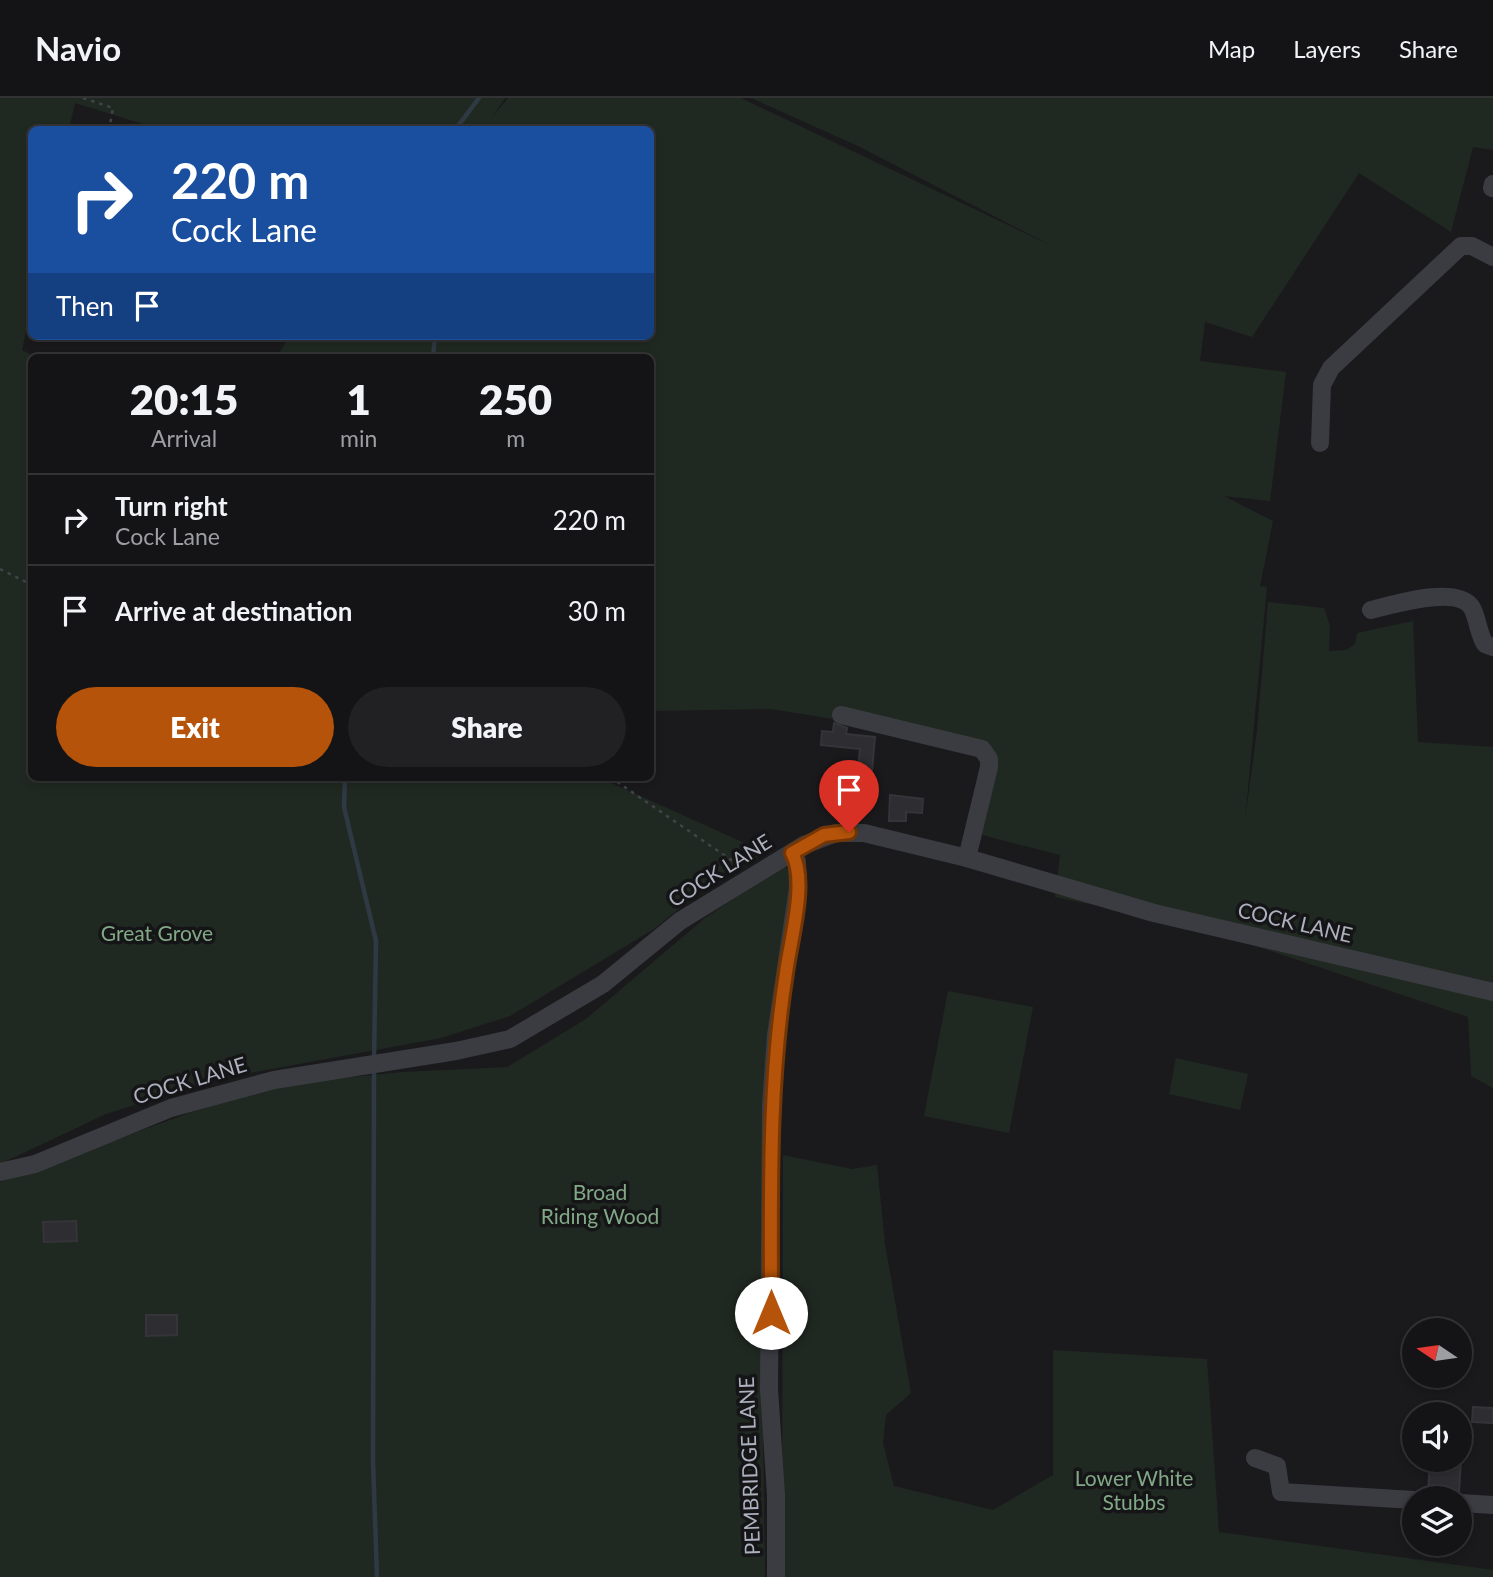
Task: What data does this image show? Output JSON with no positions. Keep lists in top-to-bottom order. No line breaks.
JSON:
{"streets":{"street":["COCK LANE","PEMBRIDGE LANE"]},"crossings":[["COCK LANE","PEMBRIDGE LANE"]],"parks":["Great Grove","Broad Riding Wood","Lower White Stubbs"],"north":"left","page":{"header":"Navio","nav":["Map","Layers","Share"],"turn":["220 m","Cock Lane"],"then":"Then","eta":["20:15","Arrival","1","min","250","m"],"list":[{"name":"Turn right","note":"Cock Lane","value":"220 m"},{"name":"Arrive at destination","value":"30 m"}],"buttons":["Exit","Share"]}}
